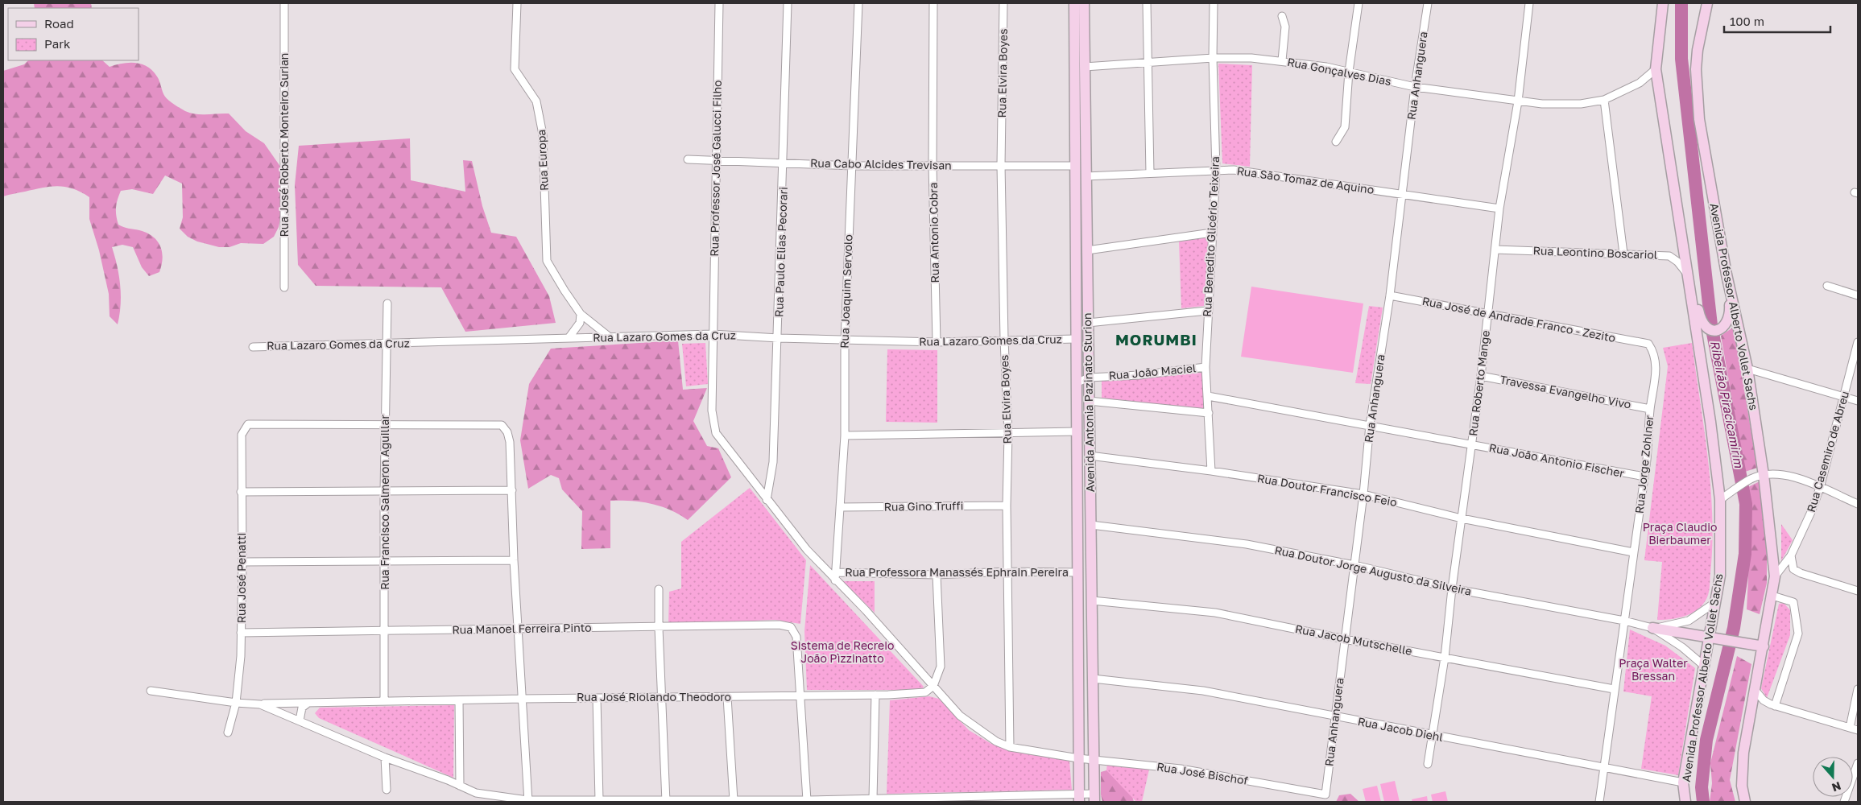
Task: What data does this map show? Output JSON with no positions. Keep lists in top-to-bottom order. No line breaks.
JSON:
{"streets":{"main road":["Avenida Professor Alberto Vollet Sachs","Avenida Antonia Pazinato Sturion"],"street":["Rua Gonçalves Dias","Rua Elvira Boyes","Rua Anhanguera","Rua José Roberto Monteiro Surian","Rua Europa","Rua Cabo Alcides Trevisan","Rua Professor José Galucci Filho","Rua São Tomaz de Aquino","Rua Antonio Cobra","Rua Benedito Glicério Teixeira","Rua Paulo Elias Pecorari","Rua Leontino Boscariol","Rua Joaquim Servolo","Rua José de Andrade Franco - Zezito","Rua Lazaro Gomes da Cruz","Rua João Maciel","Rua Roberto Mange","Travessa Evangelho Vivo","Rua Casemiro de Abreu","Rua João Antonio Fischer","Rua Jorge Zohlner","Rua Doutor Francisco Feio","Rua Francisco Salmeron Aguillar","Rua Gino Truffi","Rua Doutor Jorge Augusto da Silveira","Rua Professora Manassés Ephrain Pereira","Rua José Penatti","Rua Manoel Ferreira Pinto","Rua Jacob Mutschelle","Rua José Riolando Theodoro","Rua Jacob Diehl","Rua José Bischof"]},"crossings":[["Rua Gonçalves Dias","Rua Anhanguera"],["Rua Gonçalves Dias","Rua Benedito Glicério Teixeira"],["Rua Gonçalves Dias","Avenida Professor Alberto Vollet Sachs"],["Rua Gonçalves Dias","Rua Roberto Mange"],["Rua Gonçalves Dias","Avenida Antonia Pazinato Sturion"],["Rua Elvira Boyes","Rua Cabo Alcides Trevisan"],["Rua Elvira Boyes","Rua Lazaro Gomes da Cruz"],["Rua Elvira Boyes","Rua Gino Truffi"],["Rua Elvira Boyes","Rua Professora Manassés Ephrain Pereira"],["Rua Elvira Boyes","Rua José Bischof"],["Rua Anhanguera","Rua São Tomaz de Aquino"],["Rua Anhanguera","Rua José de Andrade Franco - Zezito"],["Rua Anhanguera","Rua João Antonio Fischer"],["Rua Anhanguera","Rua Doutor Francisco Feio"],["Rua Anhanguera","Rua Doutor Jorge Augusto da Silveira"],["Rua Anhanguera","Rua Jacob Mutschelle"],["Rua Anhanguera","Rua Jacob Diehl"],["Rua Anhanguera","Rua José Bischof"],["Rua Europa","Rua Lazaro Gomes da Cruz"],["Rua Cabo Alcides Trevisan","Rua Professor José Galucci Filho"],["Rua Cabo Alcides Trevisan","Rua Antonio Cobra"],["Rua Cabo Alcides Trevisan","Rua Paulo Elias Pecorari"],["Rua Cabo Alcides Trevisan","Rua Joaquim Servolo"],["Rua Cabo Alcides Trevisan","Avenida Antonia Pazinato Sturion"],["Rua Professor José Galucci Filho","Rua Paulo Elias Pecorari"],["Rua Professor José Galucci Filho","Rua Joaquim Servolo"],["Rua Professor José Galucci Filho","Rua Lazaro Gomes da Cruz"],["Rua Professor José Galucci Filho","Rua José Bischof"],["Rua São Tomaz de Aquino","Rua Benedito Glicério Teixeira"],["Rua São Tomaz de Aquino","Rua Roberto Mange"],["Rua São Tomaz de Aquino","Avenida Antonia Pazinato Sturion"],["Rua Antonio Cobra","Rua Lazaro Gomes da Cruz"],["Rua Benedito Glicério Teixeira","Rua João Maciel"],["Rua Benedito Glicério Teixeira","Rua João Antonio Fischer"],["Rua Benedito Glicério Teixeira","Rua Doutor Francisco Feio"],["Rua Paulo Elias Pecorari","Rua Lazaro Gomes da Cruz"],["Rua Leontino Boscariol","Avenida Professor Alberto Vollet Sachs"],["Rua Leontino Boscariol","Rua Roberto Mange"],["Rua Joaquim Servolo","Rua Lazaro Gomes da Cruz"],["Rua Joaquim Servolo","Rua Gino Truffi"],["Rua Joaquim Servolo","Rua Professora Manassés Ephrain Pereira"],["Rua Joaquim Servolo","Rua José Bischof"],["Avenida Professor Alberto Vollet Sachs","Rua Casemiro de Abreu"],["Avenida Professor Alberto Vollet Sachs","Rua Doutor Jorge Augusto da Silveira"],["Avenida Professor Alberto Vollet Sachs","Rua Jacob Diehl"],["Rua José de Andrade Franco - Zezito","Rua Roberto Mange"],["Rua José de Andrade Franco - Zezito","Rua Jorge Zohlner"],["Rua Lazaro Gomes da Cruz","Avenida Antonia Pazinato Sturion"],["Rua Lazaro Gomes da Cruz","Rua Francisco Salmeron Aguillar"],["Rua João Maciel","Avenida Antonia Pazinato Sturion"],["Rua Roberto Mange","Travessa Evangelho Vivo"],["Rua Roberto Mange","Rua João Antonio Fischer"],["Rua Roberto Mange","Rua Doutor Francisco Feio"],["Rua Roberto Mange","Rua Doutor Jorge Augusto da Silveira"],["Rua Roberto Mange","Rua Jacob Mutschelle"],["Rua Roberto Mange","Rua Jacob Diehl"],["Travessa Evangelho Vivo","Rua Jorge Zohlner"],["Avenida Antonia Pazinato Sturion","Rua Doutor Francisco Feio"],["Avenida Antonia Pazinato Sturion","Rua Doutor Jorge Augusto da Silveira"],["Avenida Antonia Pazinato Sturion","Rua Professora Manassés Ephrain Pereira"],["Avenida Antonia Pazinato Sturion","Rua Jacob Mutschelle"],["Avenida Antonia Pazinato Sturion","Rua Jacob Diehl"],["Avenida Antonia Pazinato Sturion","Rua José Bischof"],["Rua João Antonio Fischer","Rua Jorge Zohlner"],["Rua Jorge Zohlner","Rua Doutor Francisco Feio"],["Rua Jorge Zohlner","Rua Doutor Jorge Augusto da Silveira"],["Rua Jorge Zohlner","Rua Jacob Mutschelle"],["Rua Jorge Zohlner","Rua Jacob Diehl"],["Rua Francisco Salmeron Aguillar","Rua José Penatti"],["Rua Francisco Salmeron Aguillar","Rua Manoel Ferreira Pinto"],["Rua Francisco Salmeron Aguillar","Rua José Riolando Theodoro"],["Rua José Penatti","Rua Manoel Ferreira Pinto"],["Rua José Penatti","Rua José Riolando Theodoro"],["Rua Manoel Ferreira Pinto","Rua José Riolando Theodoro"],["Rua José Riolando Theodoro","Rua José Bischof"]],"districts":["MORUMBI"],"water":["Ribeirão Piracicamirim"],"parks":["Praça Claudio Bierbaumer","Sistema de Recreio João Pìzzinatto","Praça Walter Bressan"],"legend":["Road","Park"],"scale_bar":"100 m","north":"bottom"}
